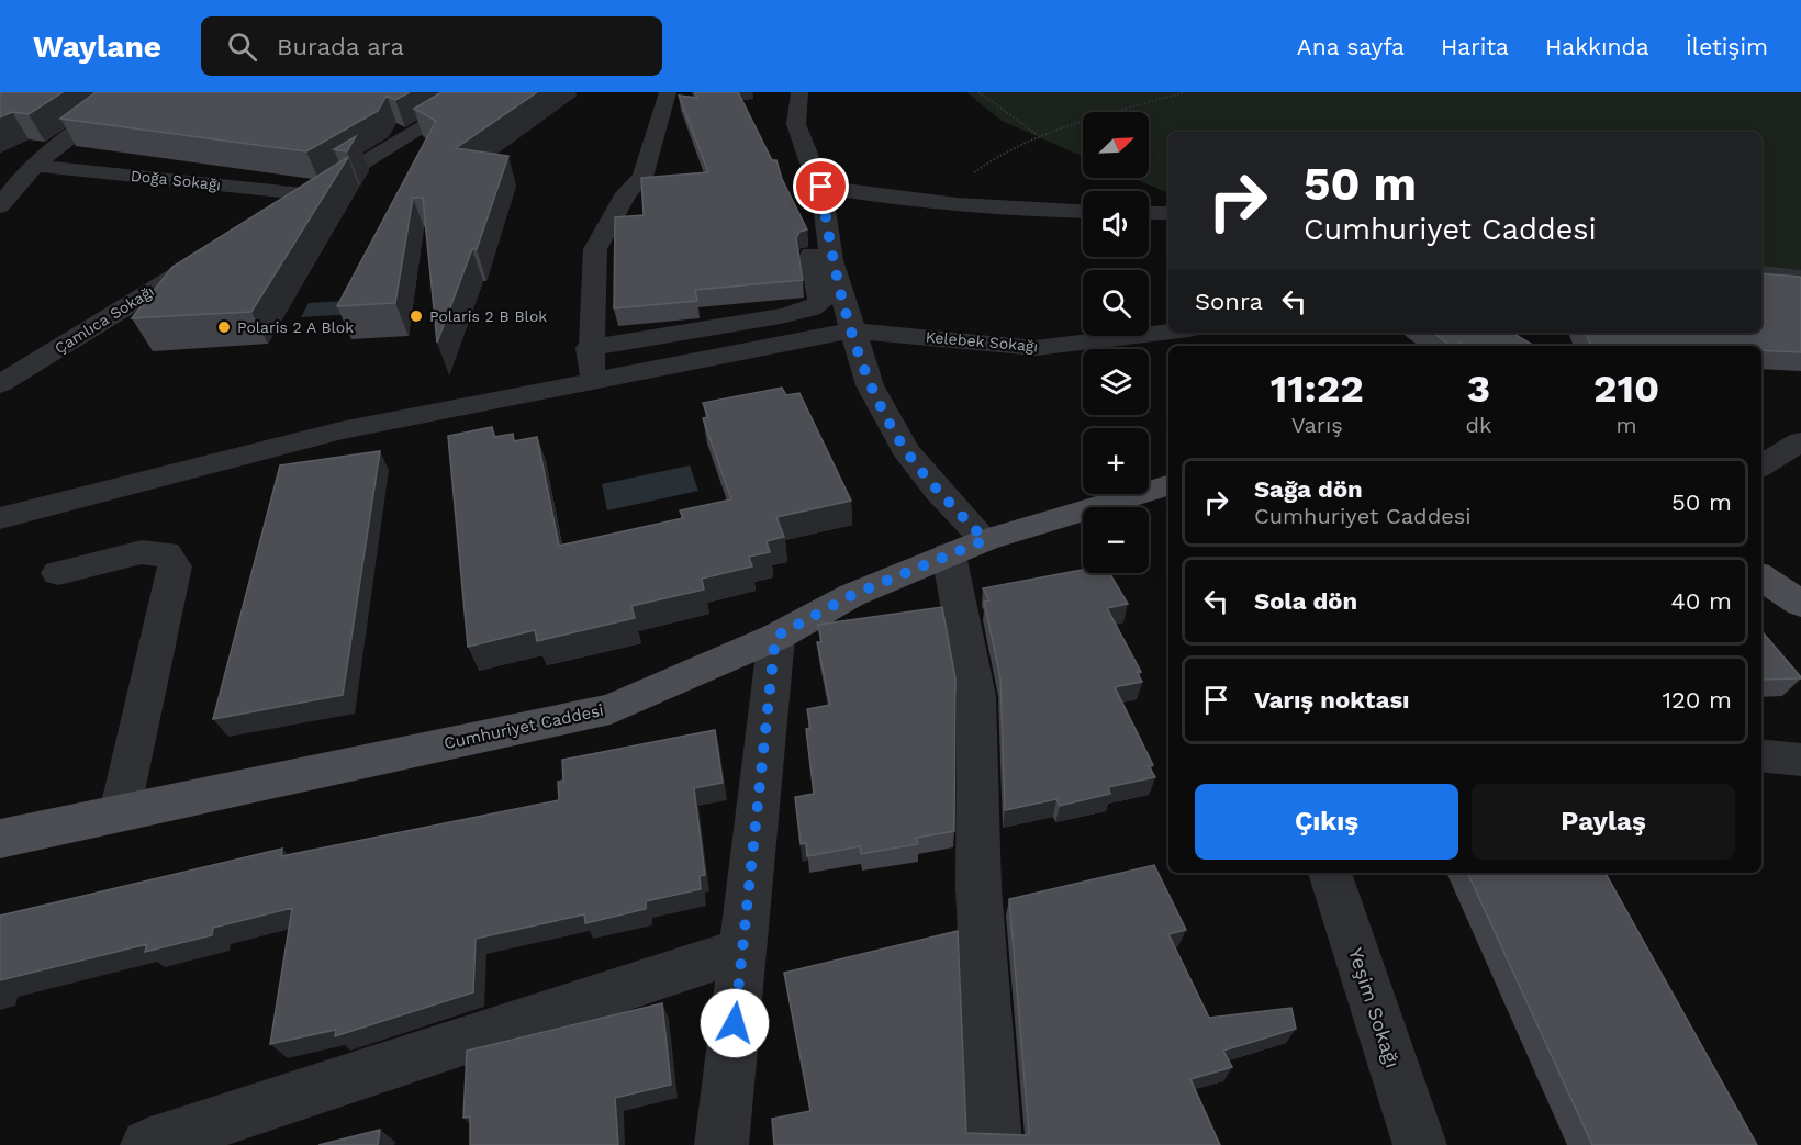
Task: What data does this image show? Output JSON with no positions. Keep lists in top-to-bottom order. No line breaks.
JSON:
{"streets":{"main road":["Cumhuriyet Caddesi"],"street":["Doğa Sokağı","Çamlıca Sokağı","Kelebek Sokağı","Yeşim Sokağı"]},"places":["Polaris 2 B Blok","Polaris 2 A Blok"],"north":"top right","page":{"header":"Waylane","search":"Burada ara","nav":["Ana sayfa","Harita","Hakkında","İletişim"],"map_buttons":["+","−"],"turn":["50 m","Cumhuriyet Caddesi"],"then":"Sonra","eta":["11:22","Varış","3","dk","210","m"],"list":[{"name":"Sağa dön","note":"Cumhuriyet Caddesi","value":"50 m"},{"name":"Sola dön","value":"40 m"},{"name":"Varış noktası","value":"120 m"}],"buttons":["Çıkış","Paylaş"]}}
